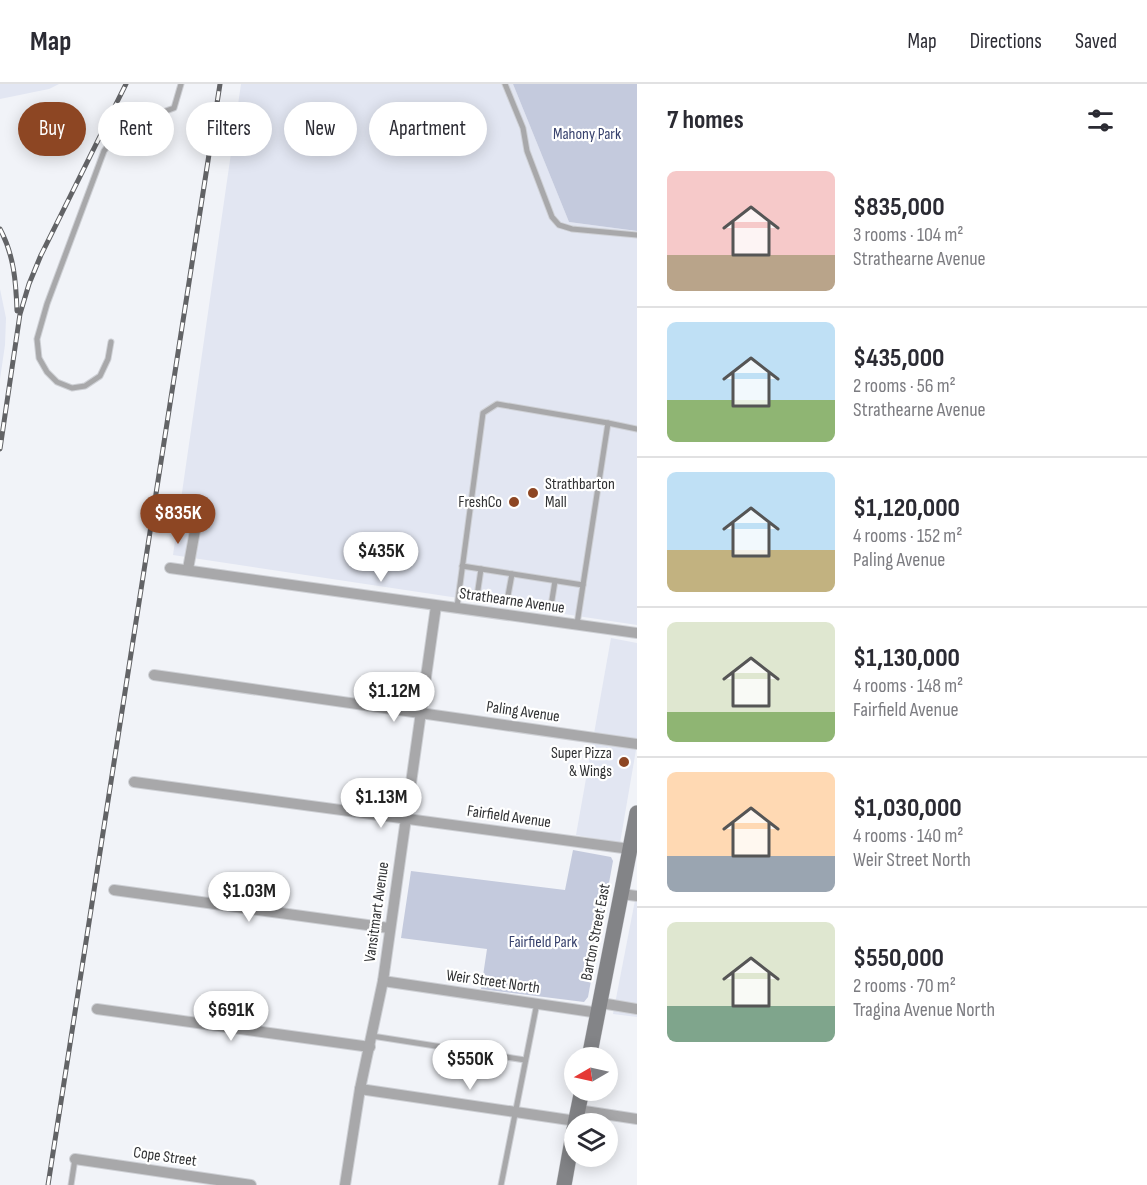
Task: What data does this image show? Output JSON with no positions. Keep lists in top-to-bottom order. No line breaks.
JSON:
{"streets":{"main road":["Barton Street East"],"street":["Strathearne Avenue","Paling Avenue","Fairfield Avenue","Vansitmart Avenue","Weir Street North","Cope Street"]},"crossings":[["Strathearne Avenue","Vansitmart Avenue"],["Paling Avenue","Vansitmart Avenue"],["Fairfield Avenue","Vansitmart Avenue"],["Fairfield Avenue","Barton Street East"],["Vansitmart Avenue","Weir Street North"],["Barton Street East","Weir Street North"]],"parks":["Mahony Park","Fairfield Park"],"places":["Strathbarton Mall","FreshCo","Super Pizza & Wings"],"north":"left","page":{"header":"Map","nav":["Map","Directions","Saved"],"heading":"7 homes","chip":["Buy","Rent","Filters","New","Apartment"],"list":[{"name":"$835,000","note":"3 rooms · 104 m² · Strathearne Avenue"},{"name":"$435,000","note":"2 rooms · 56 m² · Strathearne Avenue"},{"name":"$1,120,000","note":"4 rooms · 152 m² · Paling Avenue"},{"name":"$1,130,000","note":"4 rooms · 148 m² · Fairfield Avenue"},{"name":"$1,030,000","note":"4 rooms · 140 m² · Weir Street North"},{"name":"$550,000","note":"2 rooms · 70 m² · Tragina Avenue North"}],"price":["$835K","$435K","$1.12M","$1.13M","$1.03M","$691K","$550K"]}}
